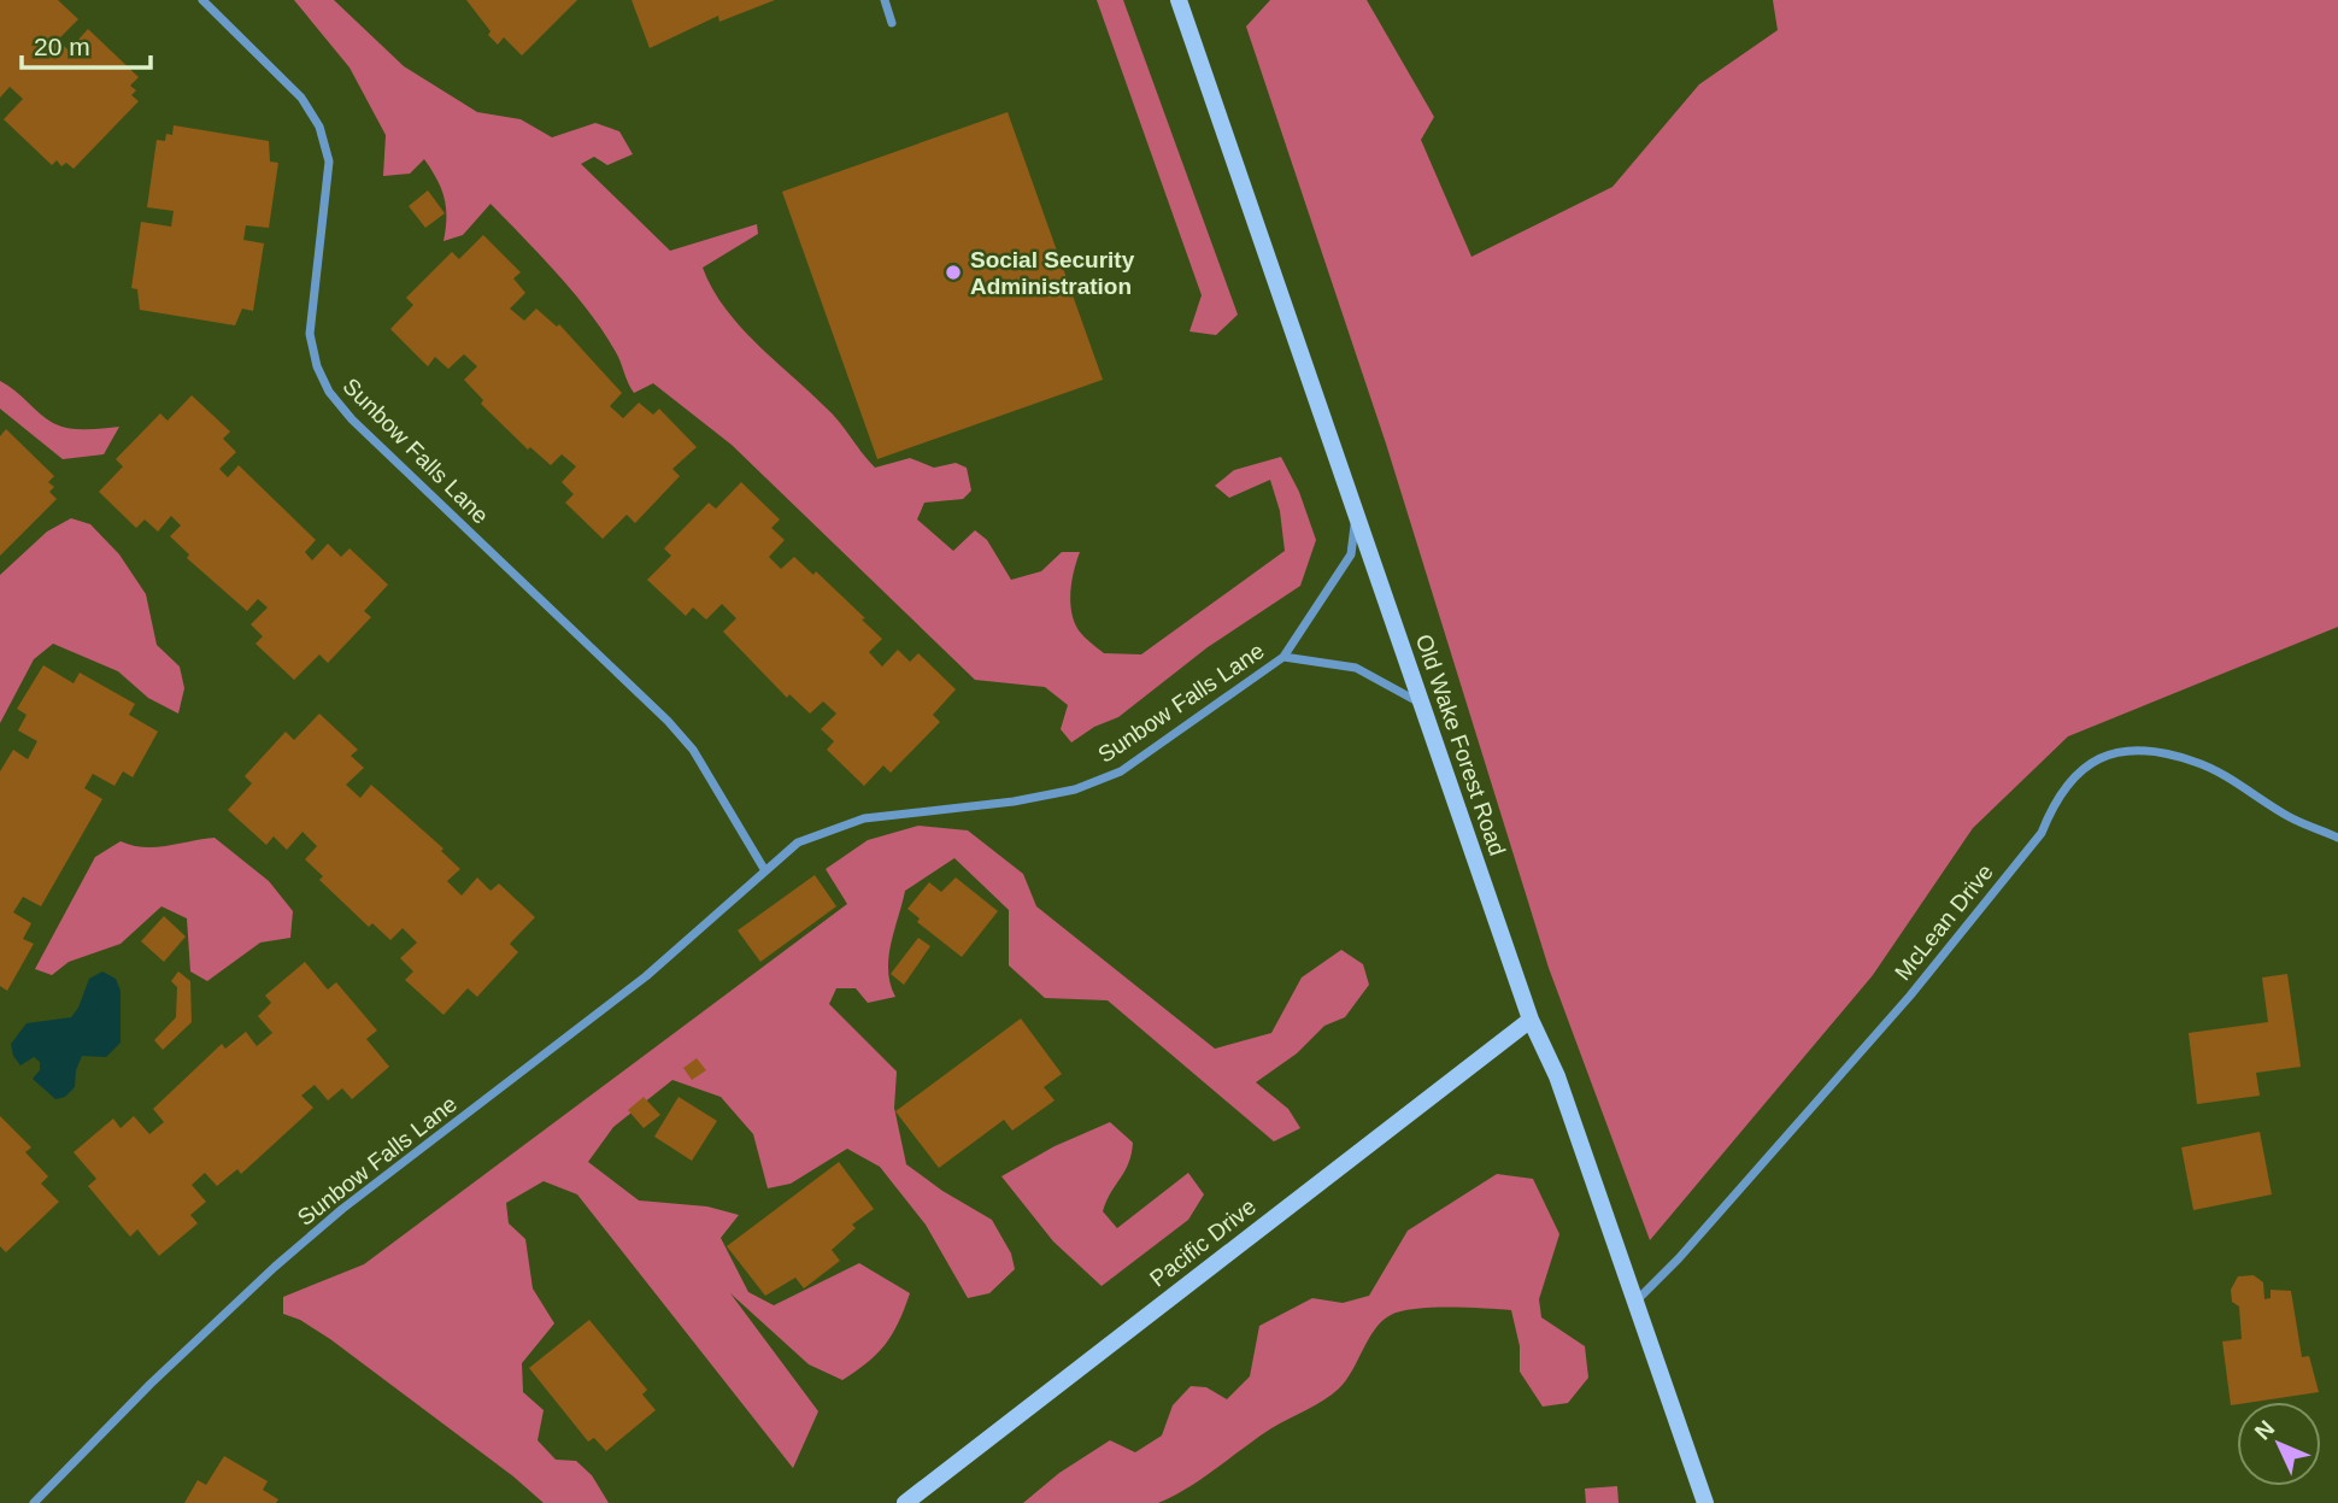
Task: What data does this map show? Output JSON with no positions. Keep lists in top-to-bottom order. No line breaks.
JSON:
{"streets":{"street":["Sunbow Falls Lane","Old Wake Forest Road","McLean Drive","Pacific Drive"]},"crossings":[["Sunbow Falls Lane","Old Wake Forest Road"],["Old Wake Forest Road","McLean Drive"],["Old Wake Forest Road","Pacific Drive"]],"places":["Social Security Administration"],"scale_bar":"20 m","north":"top left"}
